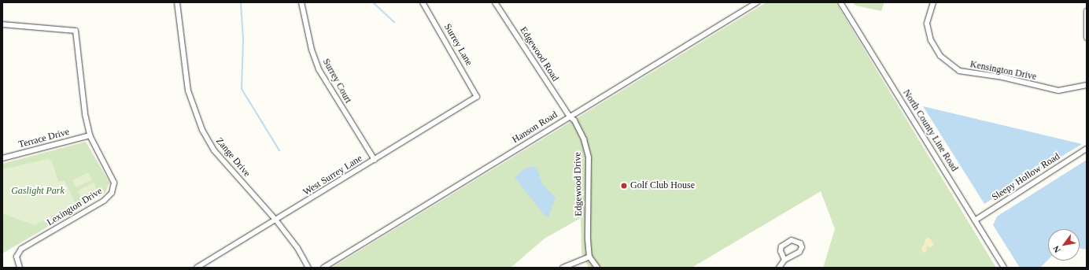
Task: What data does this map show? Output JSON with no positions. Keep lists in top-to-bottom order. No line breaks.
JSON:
{"streets":{"street":["Surrey Lane","Edgewood Road","Kensington Drive","Surrey Court","Hanson Road","North County Line Road","Terrace Drive","Zange Drive","West Surrey Lane","Sleepy Hollow Road","Edgewood Drive","Lexington Drive"]},"crossings":[["Surrey Lane","West Surrey Lane"],["Edgewood Road","Hanson Road"],["Edgewood Road","Edgewood Drive"],["Surrey Court","West Surrey Lane"],["Hanson Road","Edgewood Drive"],["North County Line Road","Sleepy Hollow Road"],["Terrace Drive","Lexington Drive"],["Zange Drive","West Surrey Lane"]],"parks":["Gaslight Park"],"places":["Golf Club House"],"north":"bottom left"}
